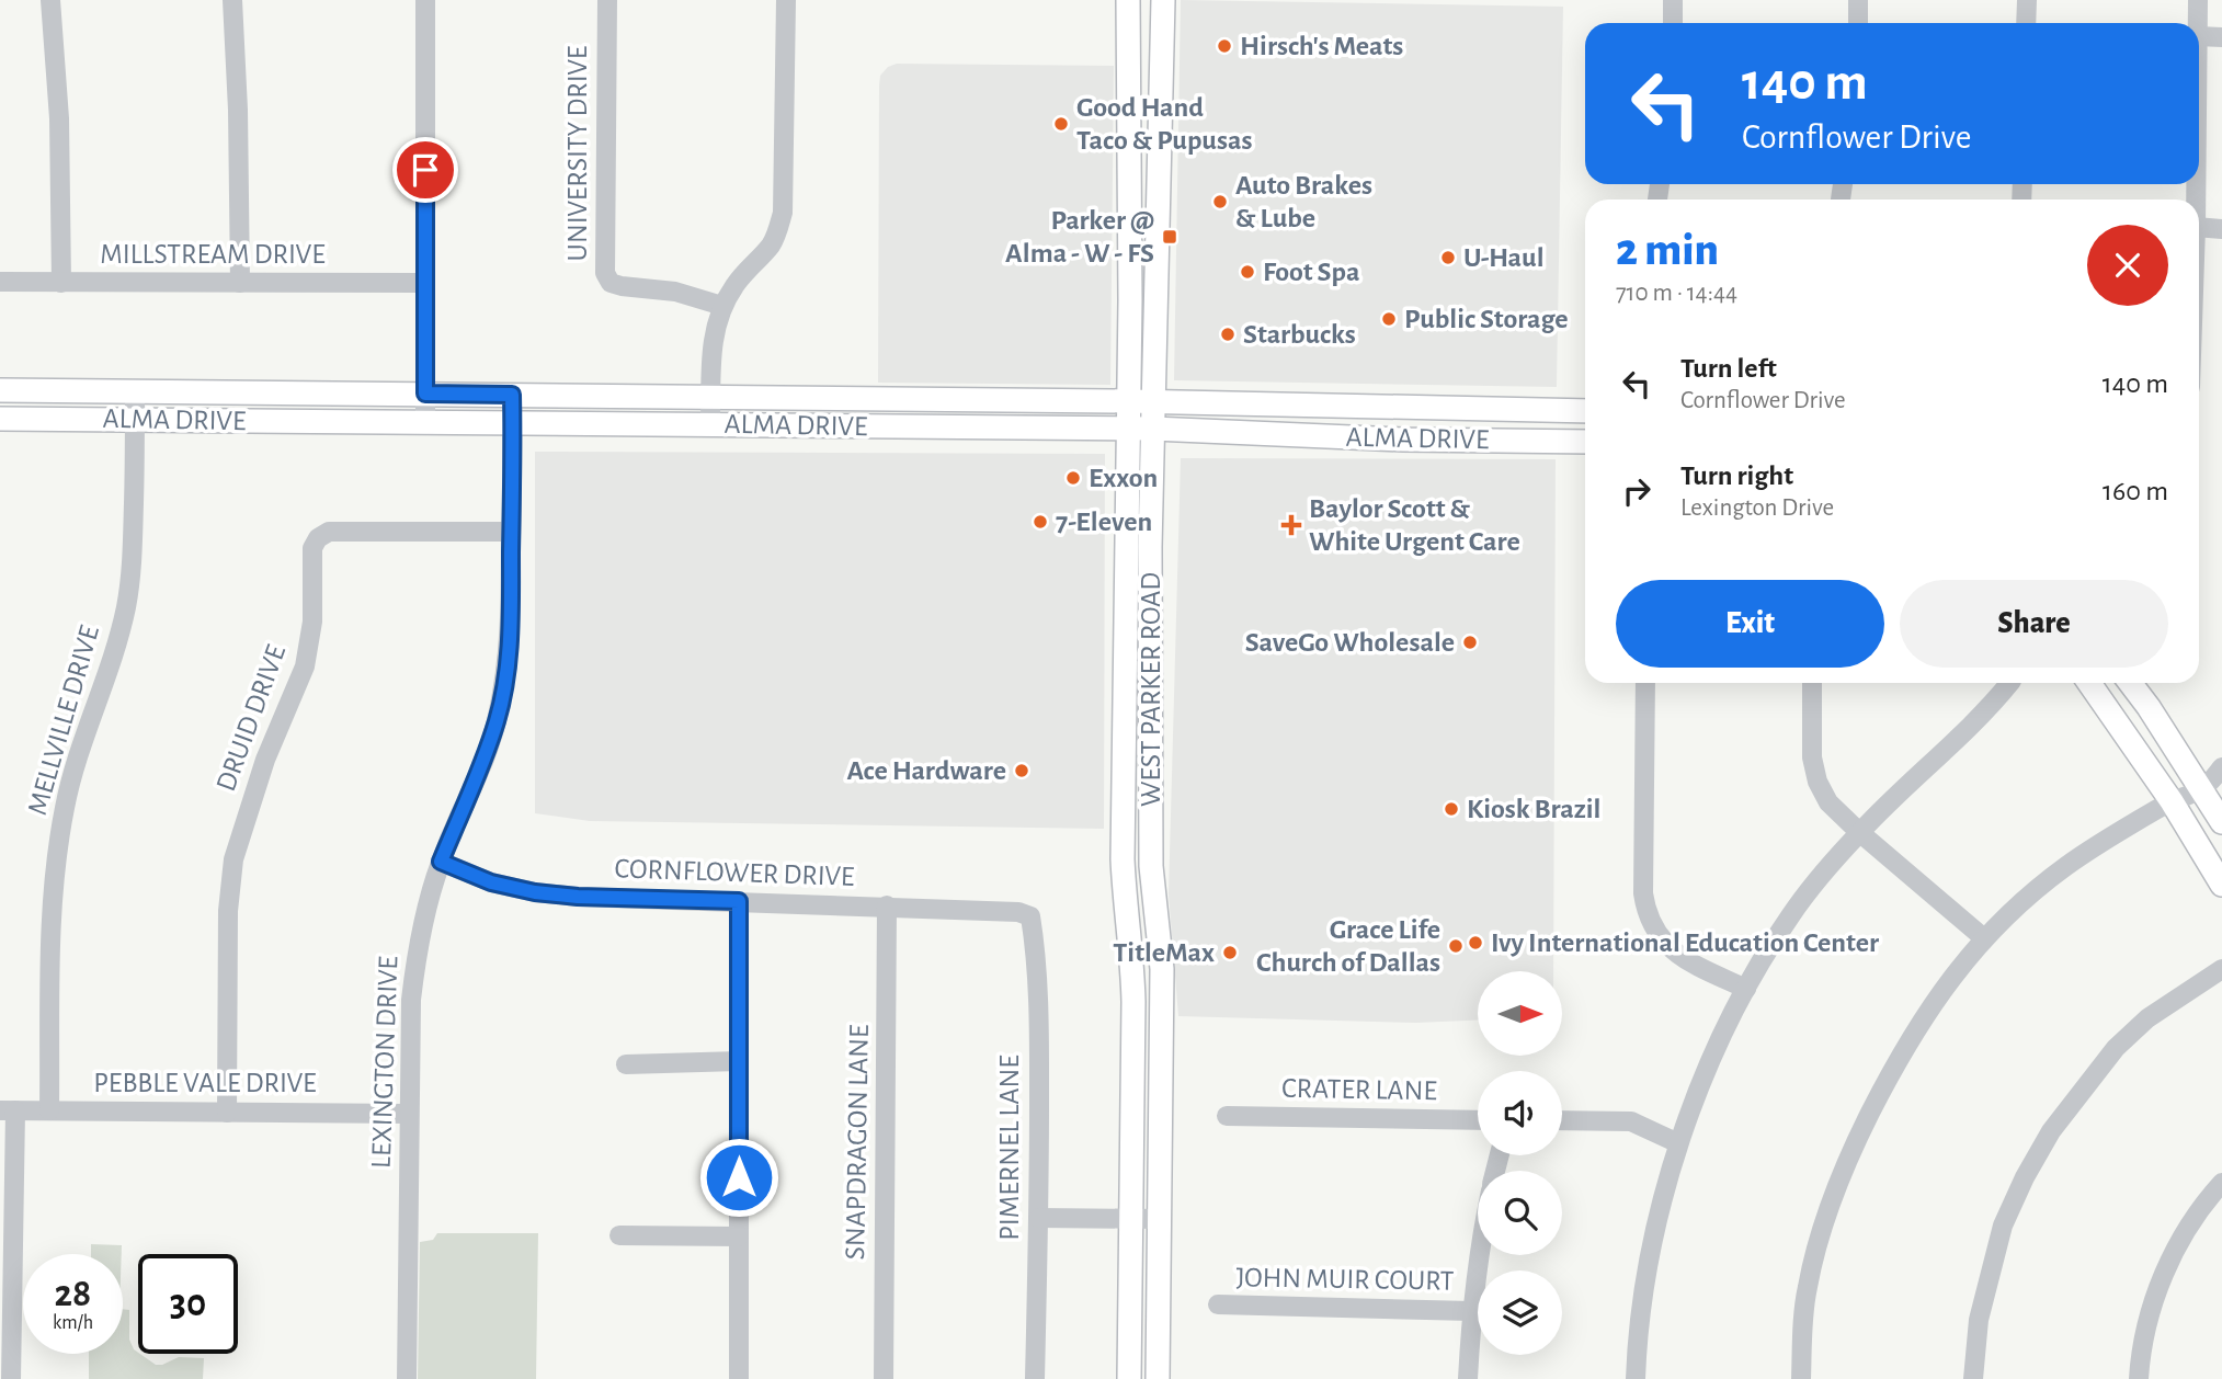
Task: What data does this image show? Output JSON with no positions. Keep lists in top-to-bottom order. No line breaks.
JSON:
{"streets":{"main road":["ALMA DRIVE","WEST PARKER ROAD"],"street":["UNIVERSITY DRIVE","MILLSTREAM DRIVE","DRUID DRIVE","MELLVILLE DRIVE","CORNFLOWER DRIVE","LEXINGTON DRIVE","PEBBLE VALE DRIVE","CRATER LANE","SNAPDRAGON LANE","PIMERNEL LANE","JOHN MUIR COURT"]},"crossings":[["ALMA DRIVE","WEST PARKER ROAD"],["ALMA DRIVE","MELLVILLE DRIVE"],["ALMA DRIVE","LEXINGTON DRIVE"],["DRUID DRIVE","LEXINGTON DRIVE"],["DRUID DRIVE","PEBBLE VALE DRIVE"],["MELLVILLE DRIVE","PEBBLE VALE DRIVE"],["CORNFLOWER DRIVE","LEXINGTON DRIVE"],["CORNFLOWER DRIVE","SNAPDRAGON LANE"],["CORNFLOWER DRIVE","PIMERNEL LANE"],["LEXINGTON DRIVE","PEBBLE VALE DRIVE"]],"places":{"other":["Hirsch's Meats","Good Hand Taco & Pupusas","Auto Brakes & Lube","U-Haul","Foot Spa","Public Storage","Starbucks","Exxon","7-Eleven","SaveGo Wholesale","Ace Hardware","Kiosk Brazil","Ivy International Education Center","Grace Life Church of Dallas","TitleMax"],"transit":["Parker @ Alma - W - FS"],"health":["Baylor Scott & White Urgent Care"]},"north":"right","page":{"turn":["140 m","Cornflower Drive"],"heading":["2 min","710 m · 14:44"],"list":[{"name":"Turn left","note":"Cornflower Drive","value":"140 m"},{"name":"Turn right","note":"Lexington Drive","value":"160 m"}],"buttons":["Exit","Share"],"speed":"28 km/h","limit":"30"}}
